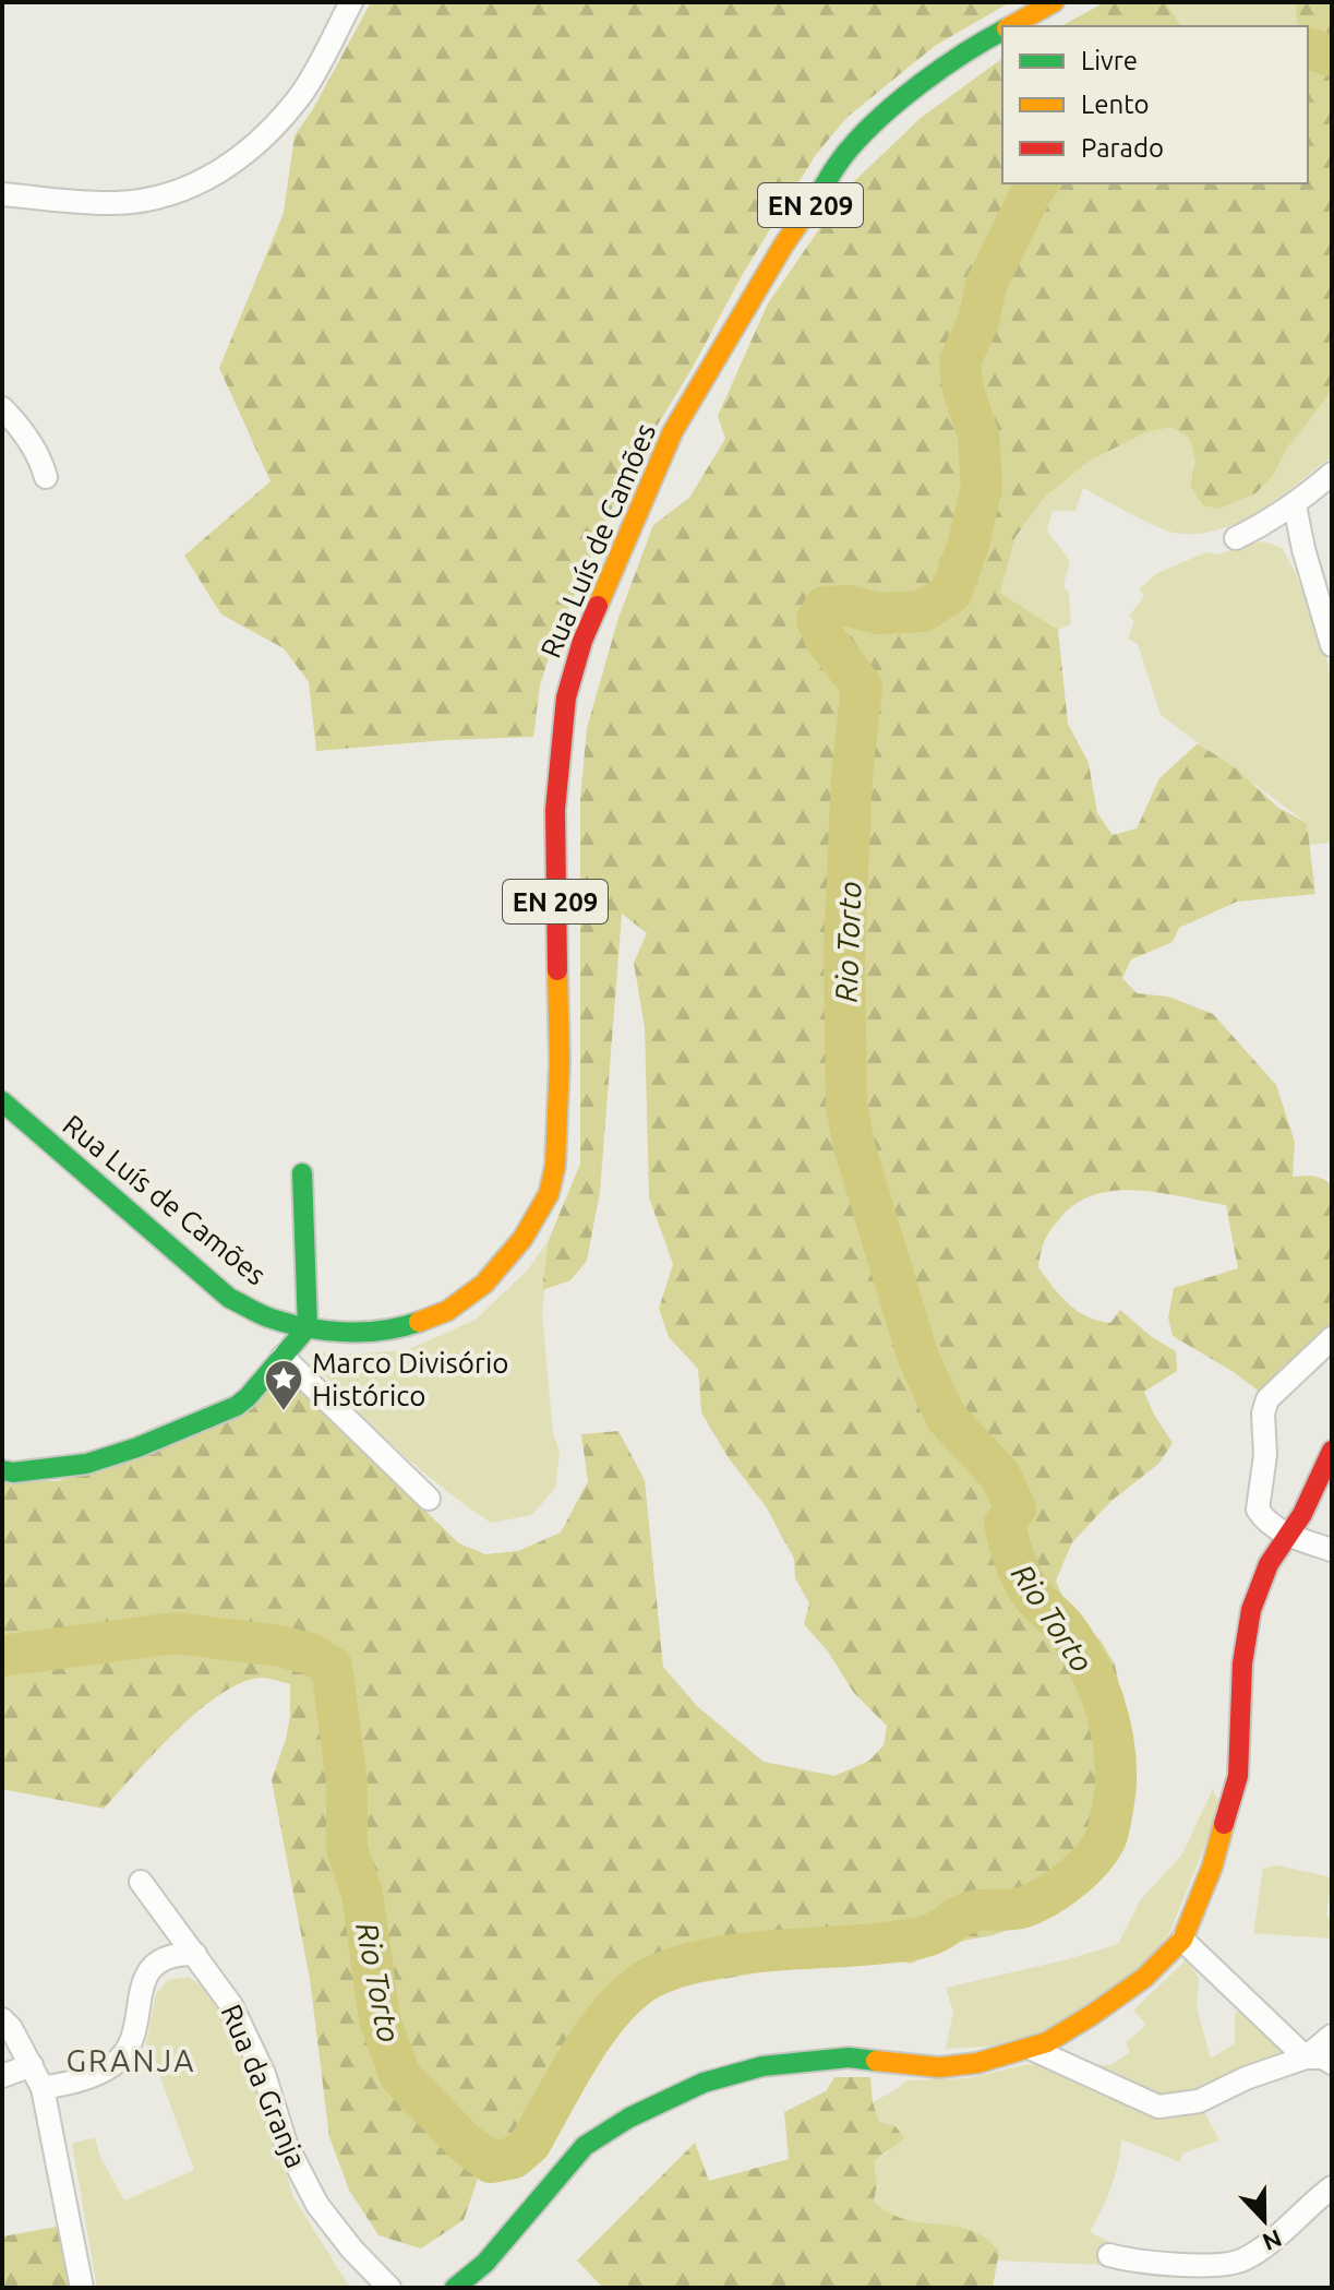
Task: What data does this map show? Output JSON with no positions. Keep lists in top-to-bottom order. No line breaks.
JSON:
{"streets":{"main road":["EN 209","Rua Luís de Camões"],"street":["Rua da Granja"]},"districts":["GRANJA"],"water":["Rio Torto"],"places":{"place":["Marco Divisório Histórico"]},"legend":["Livre","Lento","Parado"],"north":"bottom"}
